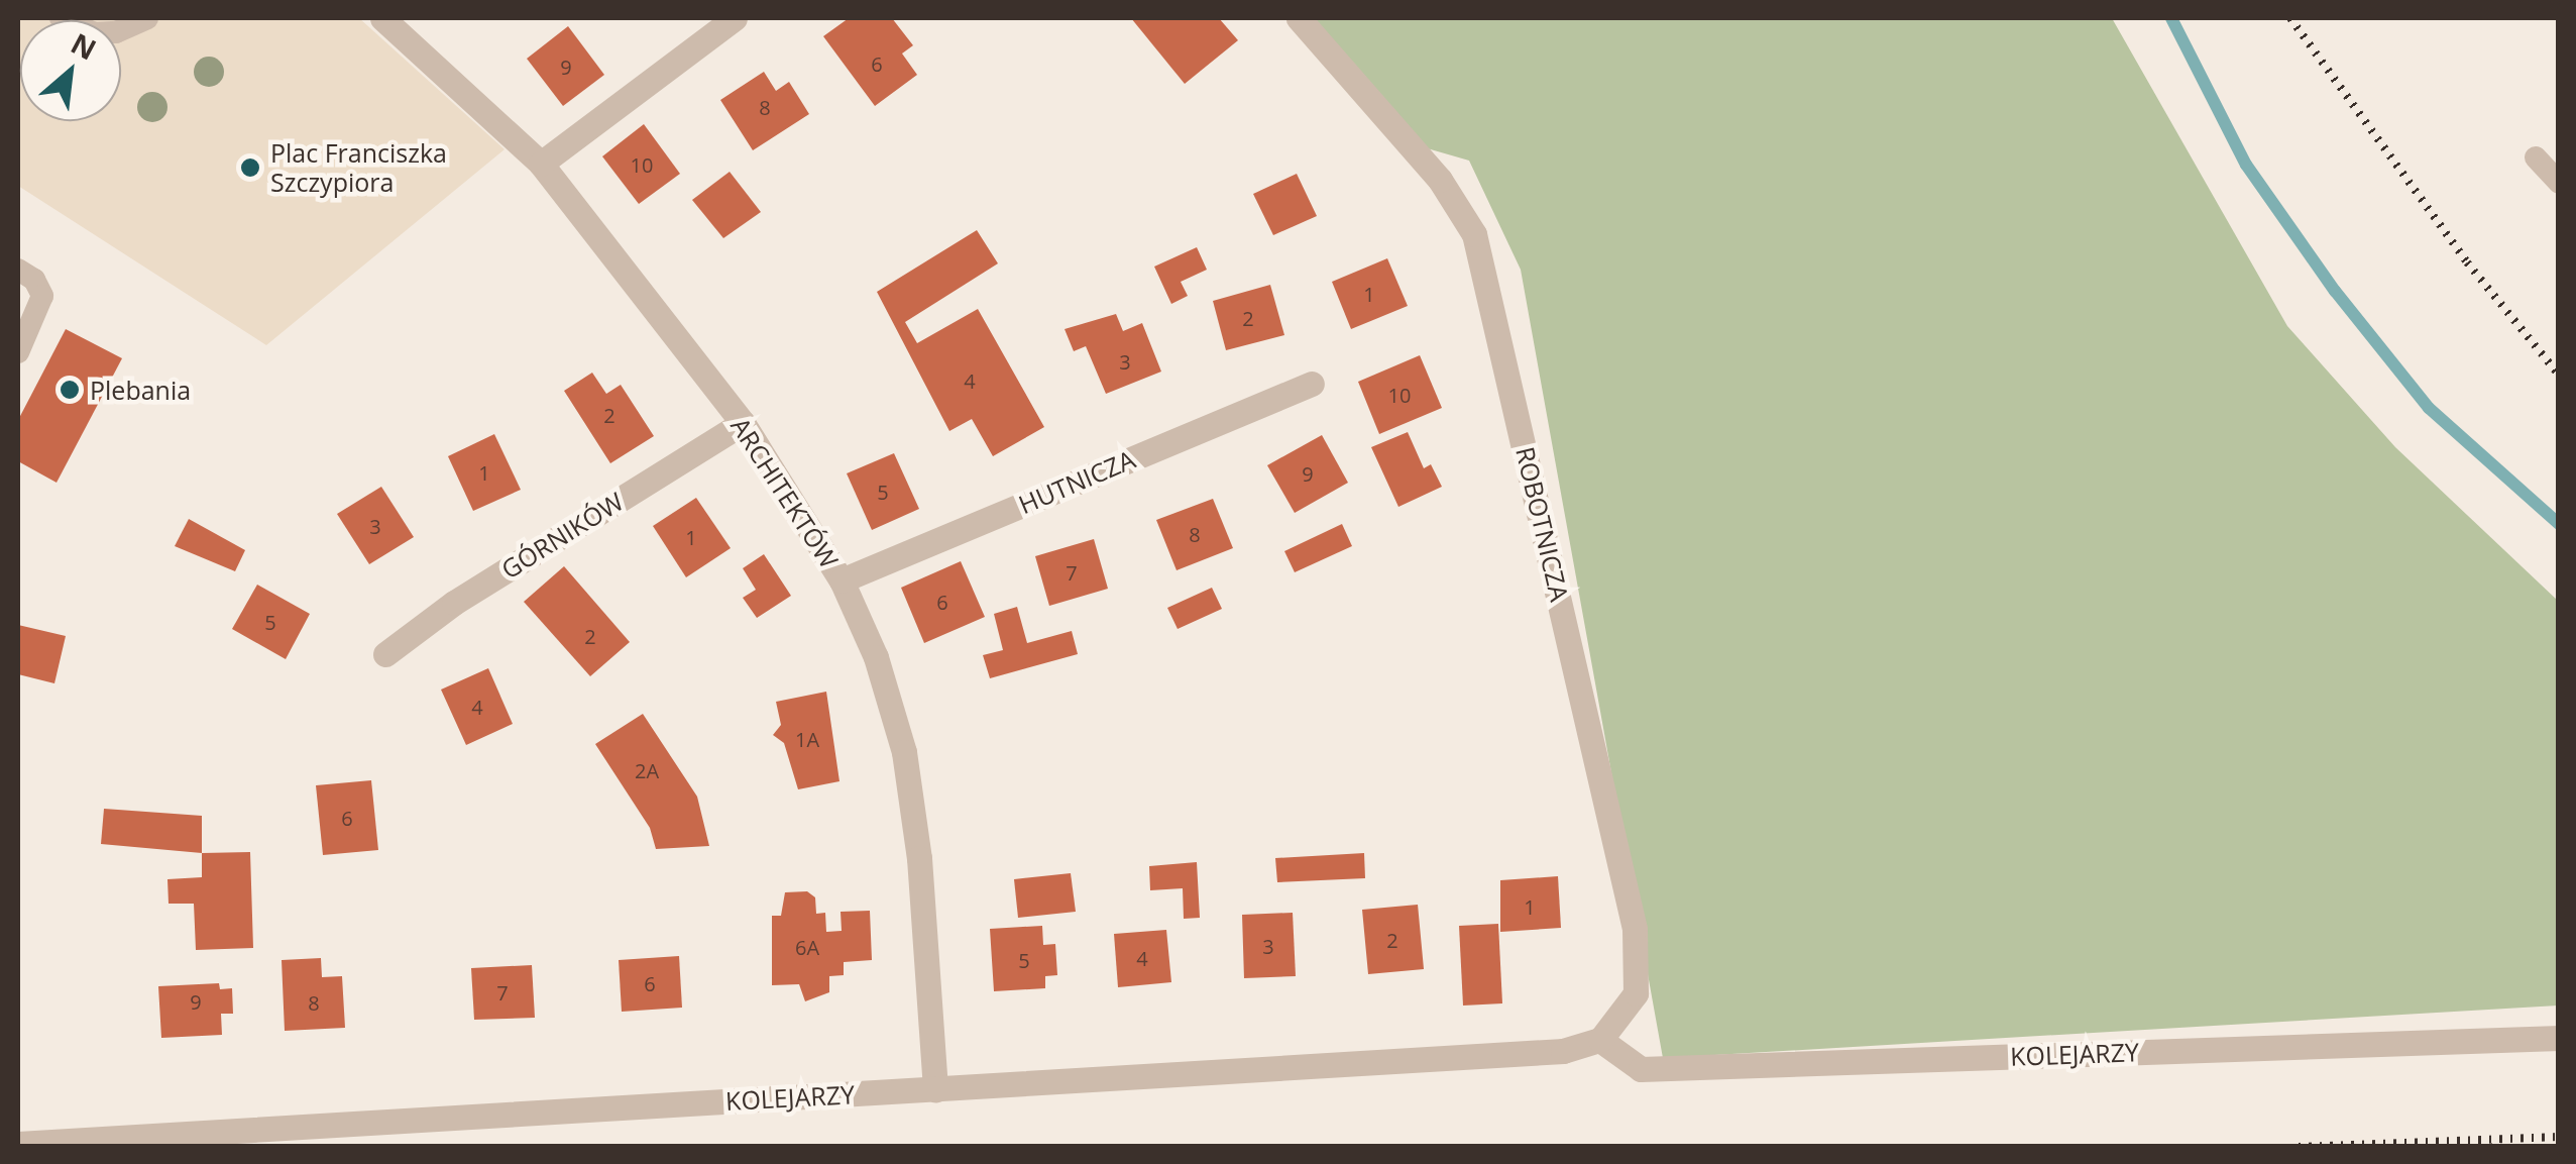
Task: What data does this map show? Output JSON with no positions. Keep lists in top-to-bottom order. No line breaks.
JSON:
{"streets":{"street":["HUTNICZA","ARCHITEKTÓW","ROBOTNICZA","GÓRNIKÓW","KOLEJARZY"]},"crossings":[["HUTNICZA","ARCHITEKTÓW"],["ARCHITEKTÓW","GÓRNIKÓW"],["ARCHITEKTÓW","KOLEJARZY"],["ROBOTNICZA","KOLEJARZY"]],"places":["Plac Franciszka Szczypiora","Plebania"],"house_numbers":["6","9","8","10","1","2","3","4","10","2","1","9","5","3","8","1","7","6","5","2","4","1A","2A","6","1","2","3","6A","4","5","6","7","9","8"],"north":"top right"}
